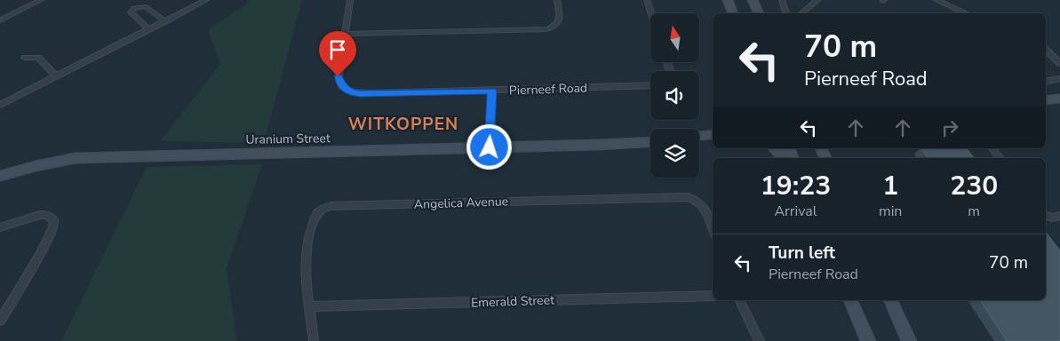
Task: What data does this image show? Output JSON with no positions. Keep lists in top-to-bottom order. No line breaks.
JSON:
{"streets":{"street":["Pierneef Road","Uranium Street","Angelica Avenue","Emerald Street"]},"crossings":[["Angelica Avenue","Emerald Street"]],"districts":["WITKOPPEN"],"north":"top","page":{"turn":["70 m","Pierneef Road"],"eta":["19:23","Arrival","1","min","230","m"],"list":[{"name":"Turn left","note":"Pierneef Road","value":"70 m"}]}}
